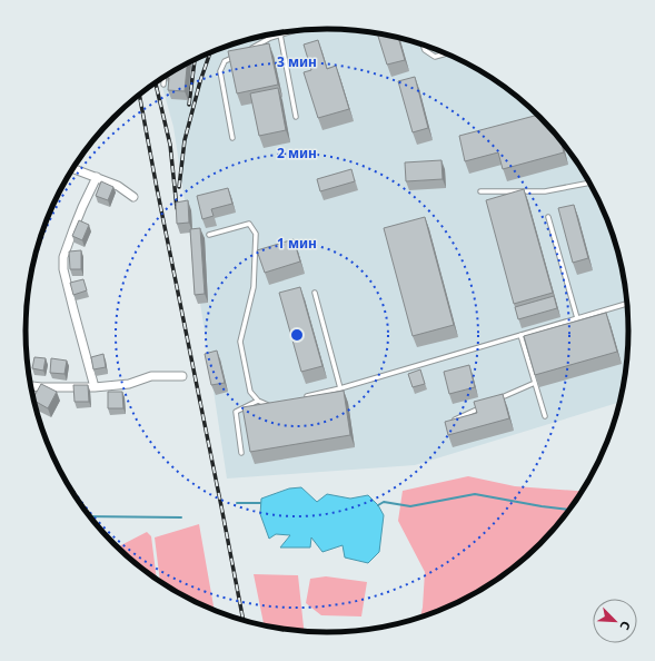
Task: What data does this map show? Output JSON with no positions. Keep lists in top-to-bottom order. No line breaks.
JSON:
{"north":"bottom right","rings":["3 мин","2 мин","1 мин"]}
